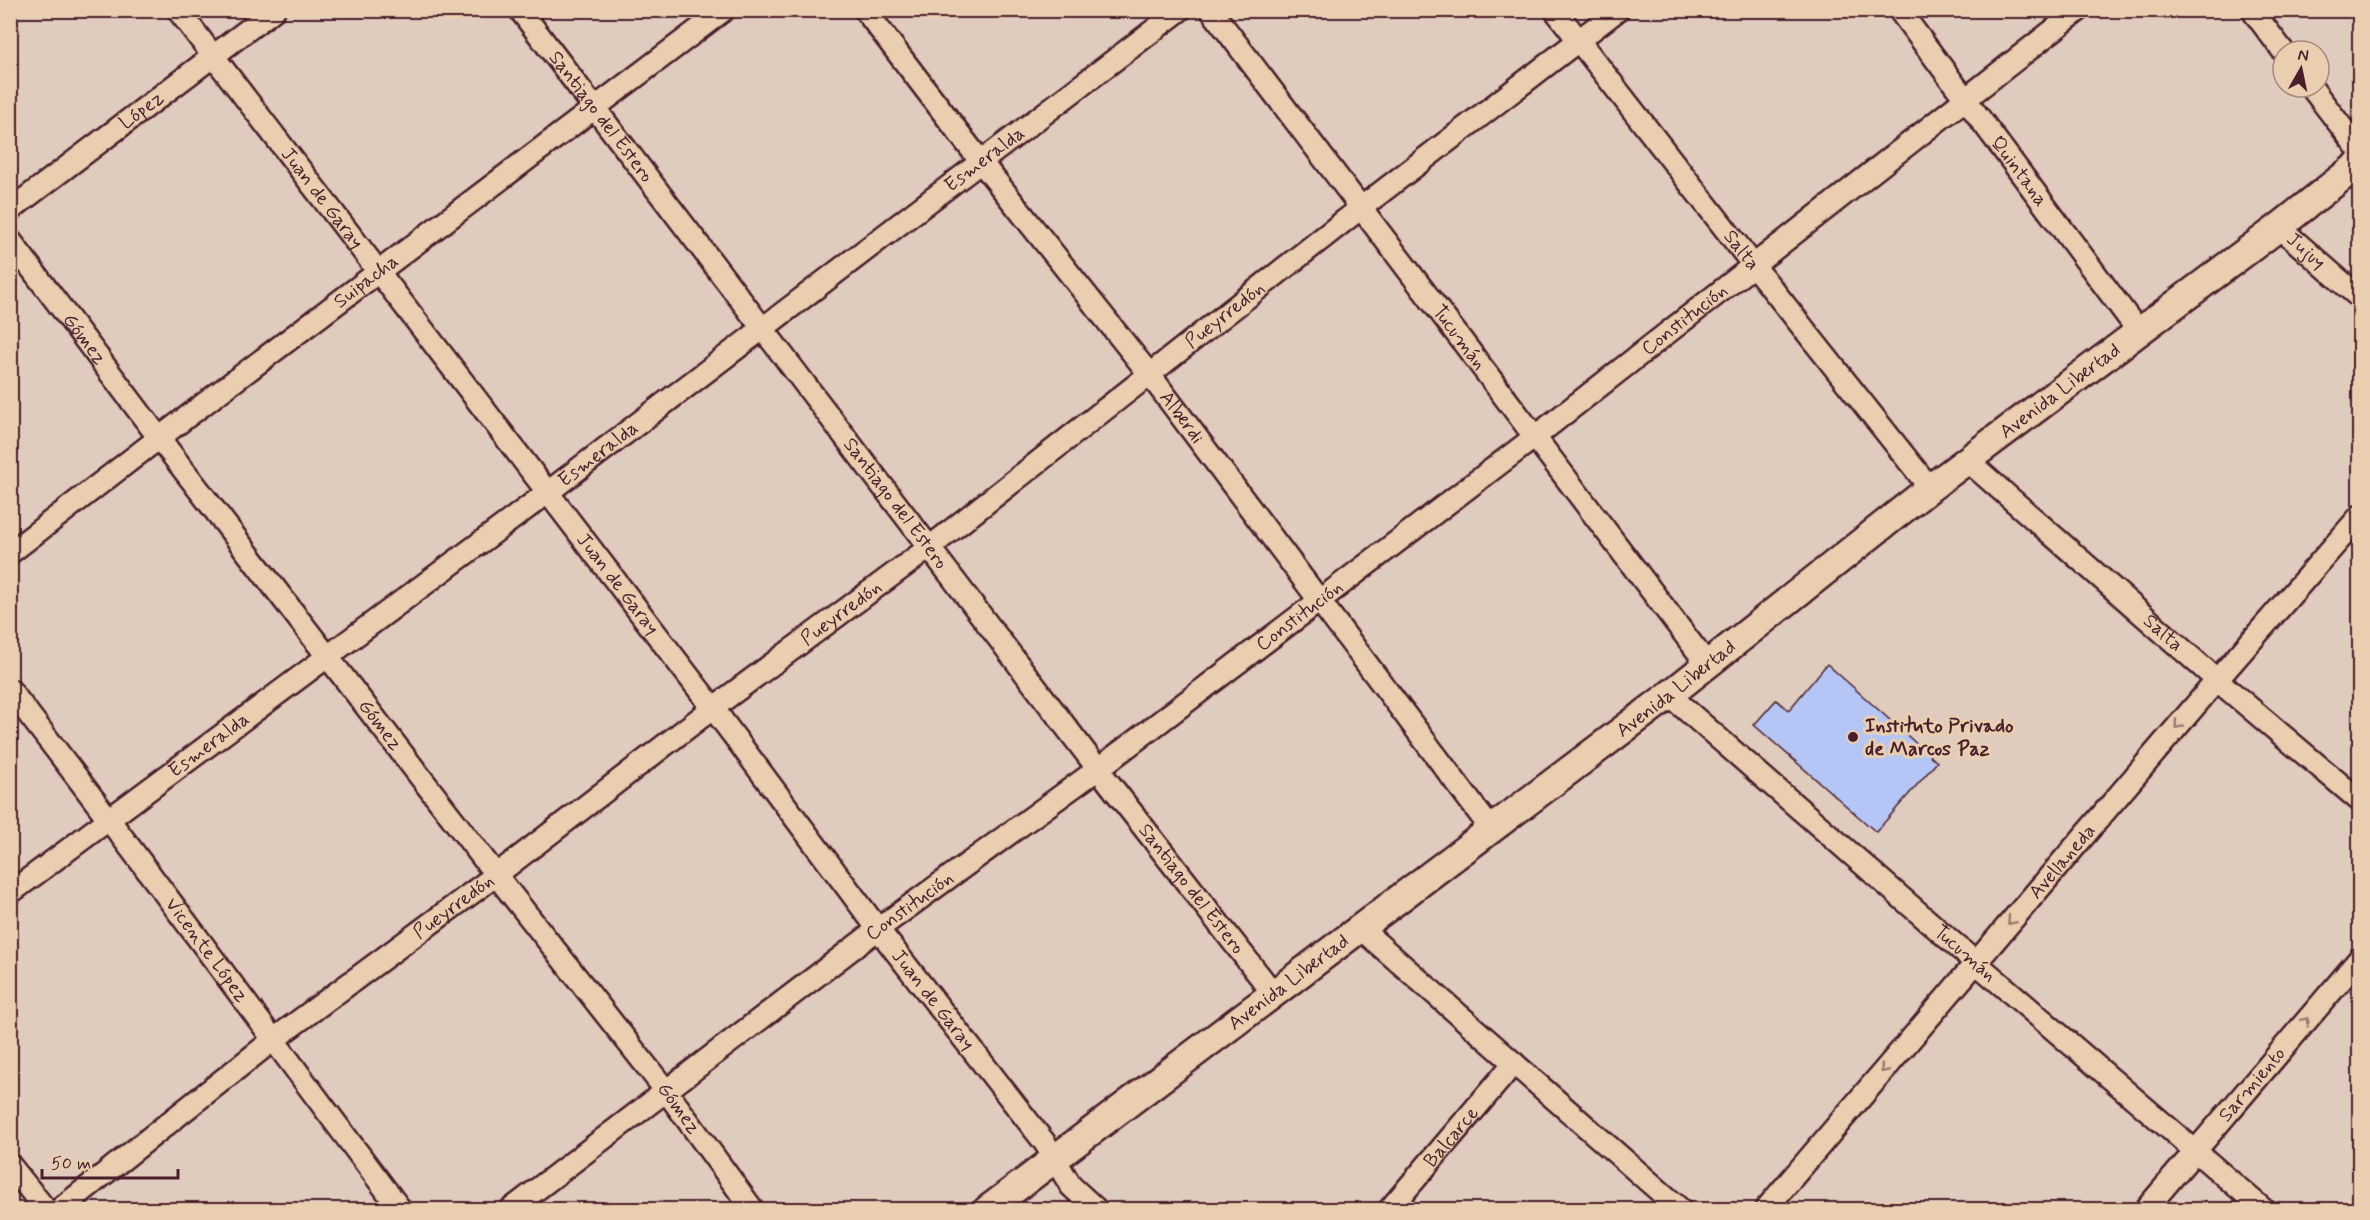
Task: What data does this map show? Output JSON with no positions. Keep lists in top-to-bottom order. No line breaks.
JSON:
{"streets":{"main road":["Avenida Libertad"],"street":["López","Santiago del Estero","Esmeralda","Quintana","Juan de Garay","Salta","Jujuy","Suipacha","Pueyrredón","Constitución","Tucumán","Gómez","Alberdi","Avellaneda","Vicente López","Sarmiento","Balcarce"]},"crossings":[["López","Juan de Garay"],["Santiago del Estero","Esmeralda"],["Santiago del Estero","Suipacha"],["Santiago del Estero","Pueyrredón"],["Santiago del Estero","Constitución"],["Santiago del Estero","Avenida Libertad"],["Esmeralda","Juan de Garay"],["Esmeralda","Gómez"],["Esmeralda","Alberdi"],["Esmeralda","Vicente López"],["Quintana","Constitución"],["Quintana","Avenida Libertad"],["Juan de Garay","Suipacha"],["Juan de Garay","Pueyrredón"],["Juan de Garay","Constitución"],["Juan de Garay","Avenida Libertad"],["Salta","Pueyrredón"],["Salta","Constitución"],["Salta","Avenida Libertad"],["Salta","Avellaneda"],["Jujuy","Avenida Libertad"],["Suipacha","Gómez"],["Pueyrredón","Tucumán"],["Pueyrredón","Gómez"],["Pueyrredón","Alberdi"],["Pueyrredón","Vicente López"],["Constitución","Tucumán"],["Constitución","Gómez"],["Constitución","Alberdi"],["Tucumán","Avenida Libertad"],["Tucumán","Avellaneda"],["Tucumán","Sarmiento"],["Avenida Libertad","Alberdi"]],"one_way":["Avellaneda","Sarmiento"],"places":["Instituto Privado de Marcos Paz"],"scale_bar":"50 m","north":"top"}
